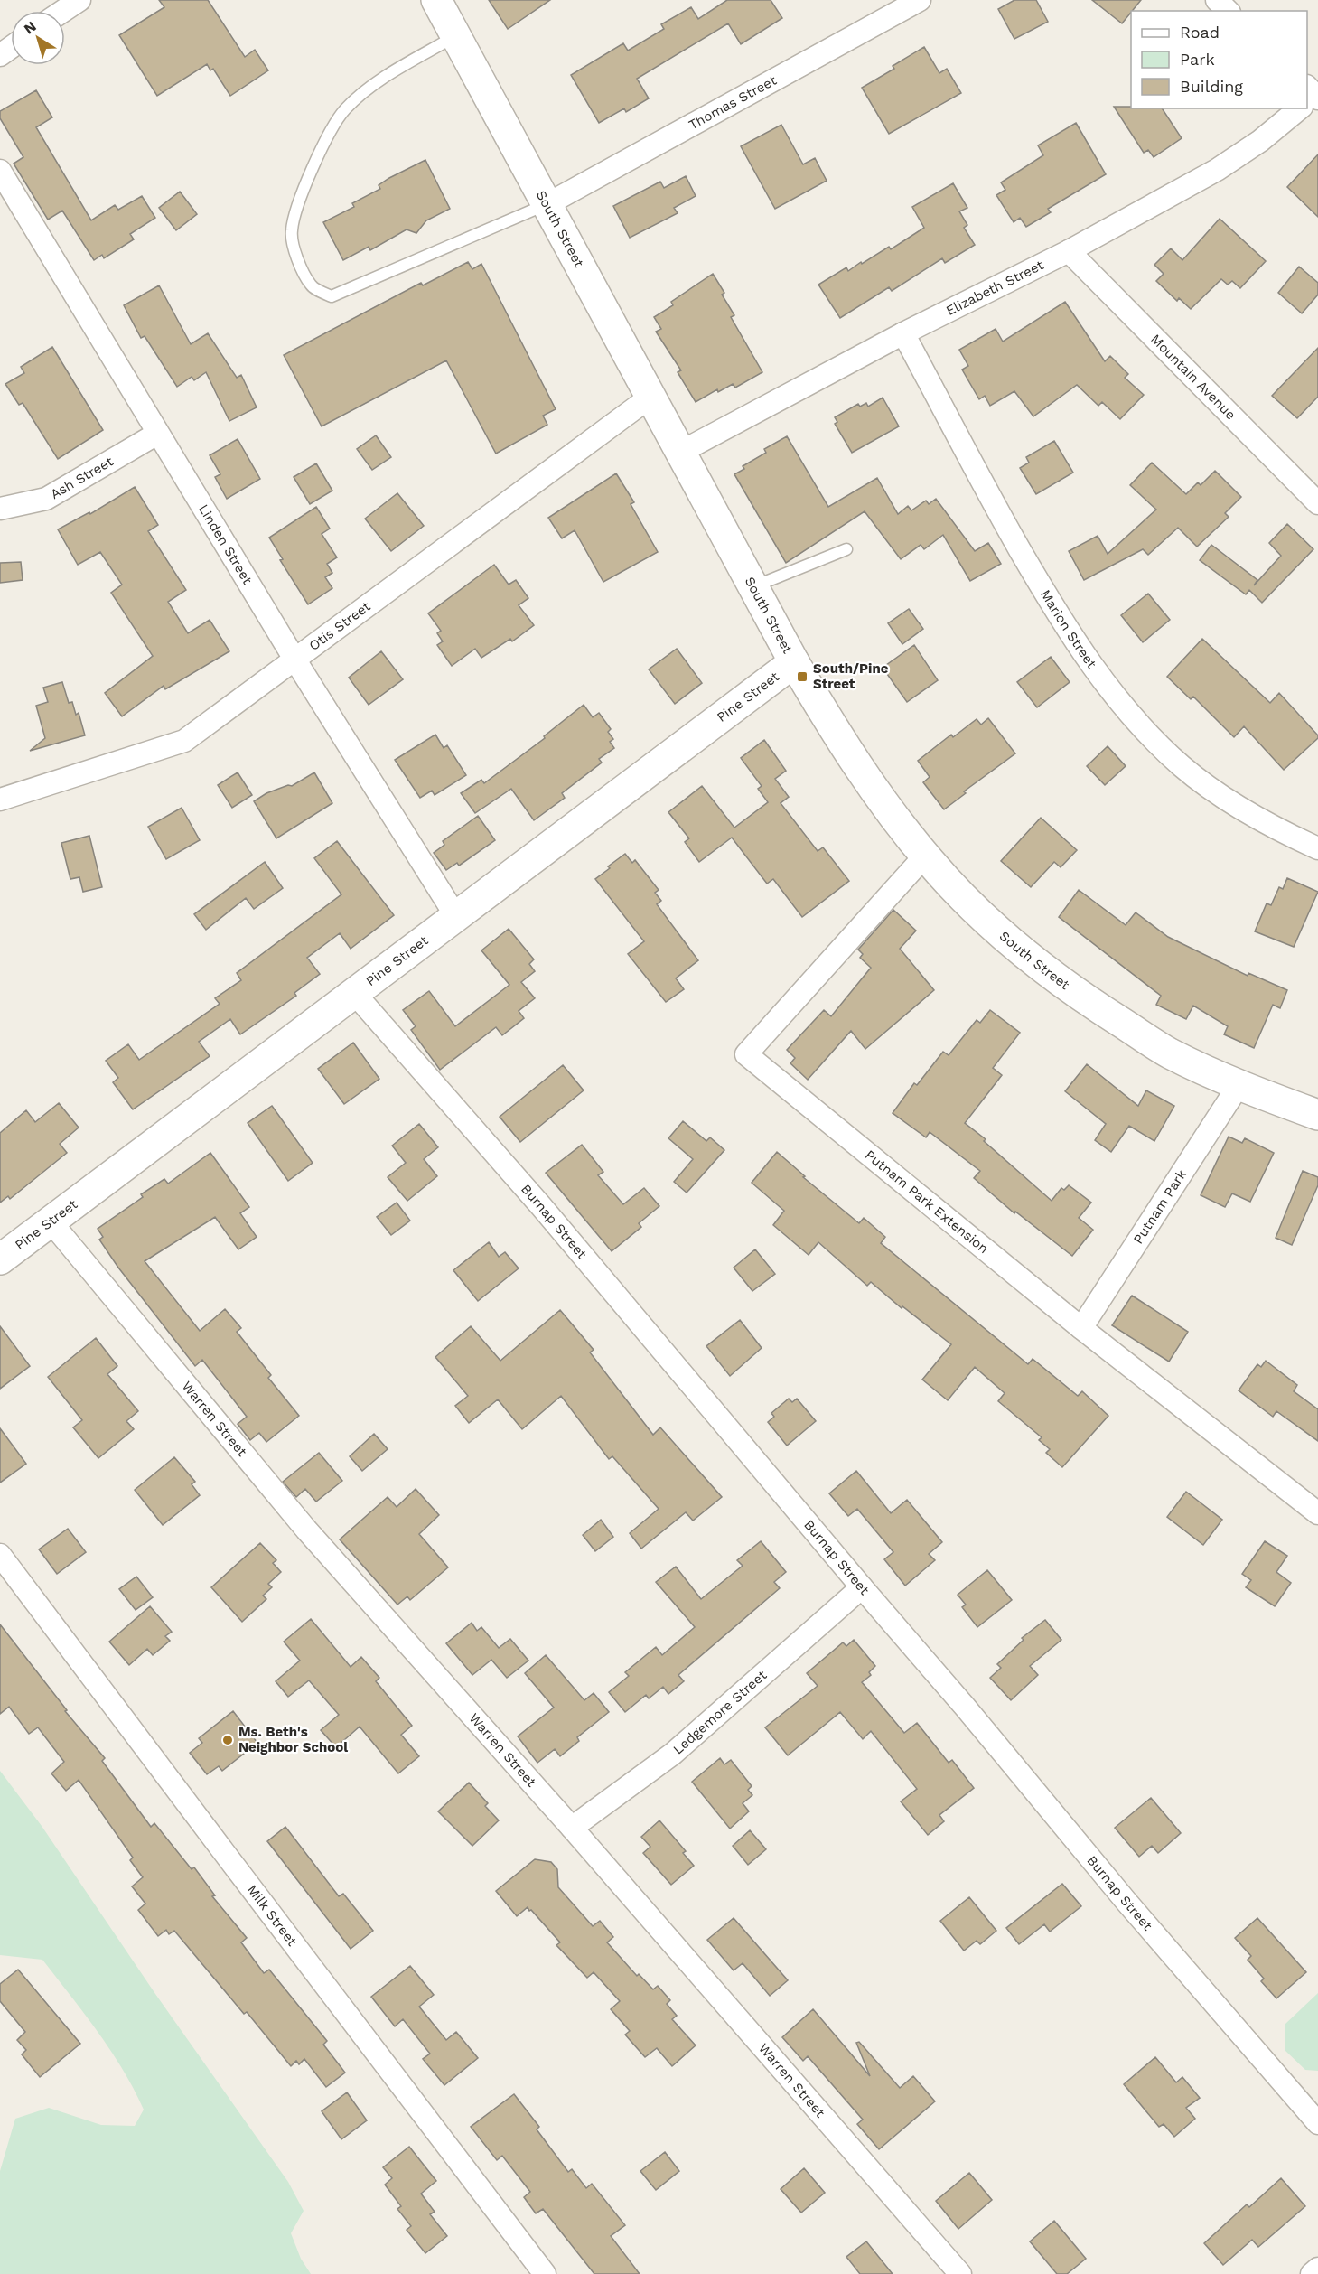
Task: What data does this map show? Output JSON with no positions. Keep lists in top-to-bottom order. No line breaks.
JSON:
{"streets":{"main road":["South Street","Pine Street"],"street":["Thomas Street","Elizabeth Street","Mountain Avenue","Ash Street","Linden Street","Otis Street","Marion Street","Putnam Park Extension","Putnam Park","Burnap Street","Warren Street","Ledgemore Street","Milk Street"]},"crossings":[["Thomas Street","South Street"],["South Street","Elizabeth Street"],["South Street","Otis Street"],["South Street","Pine Street"],["South Street","Putnam Park Extension"],["South Street","Putnam Park"],["Elizabeth Street","Mountain Avenue"],["Elizabeth Street","Marion Street"],["Ash Street","Linden Street"],["Linden Street","Otis Street"],["Linden Street","Pine Street"],["Pine Street","Burnap Street"],["Pine Street","Warren Street"],["Putnam Park Extension","Putnam Park"],["Burnap Street","Ledgemore Street"],["Warren Street","Ledgemore Street"]],"places":{"transit":["South/Pine Street"],"other":["Ms. Beth's Neighbor School"]},"legend":["Road","Park","Building"],"north":"top left"}
